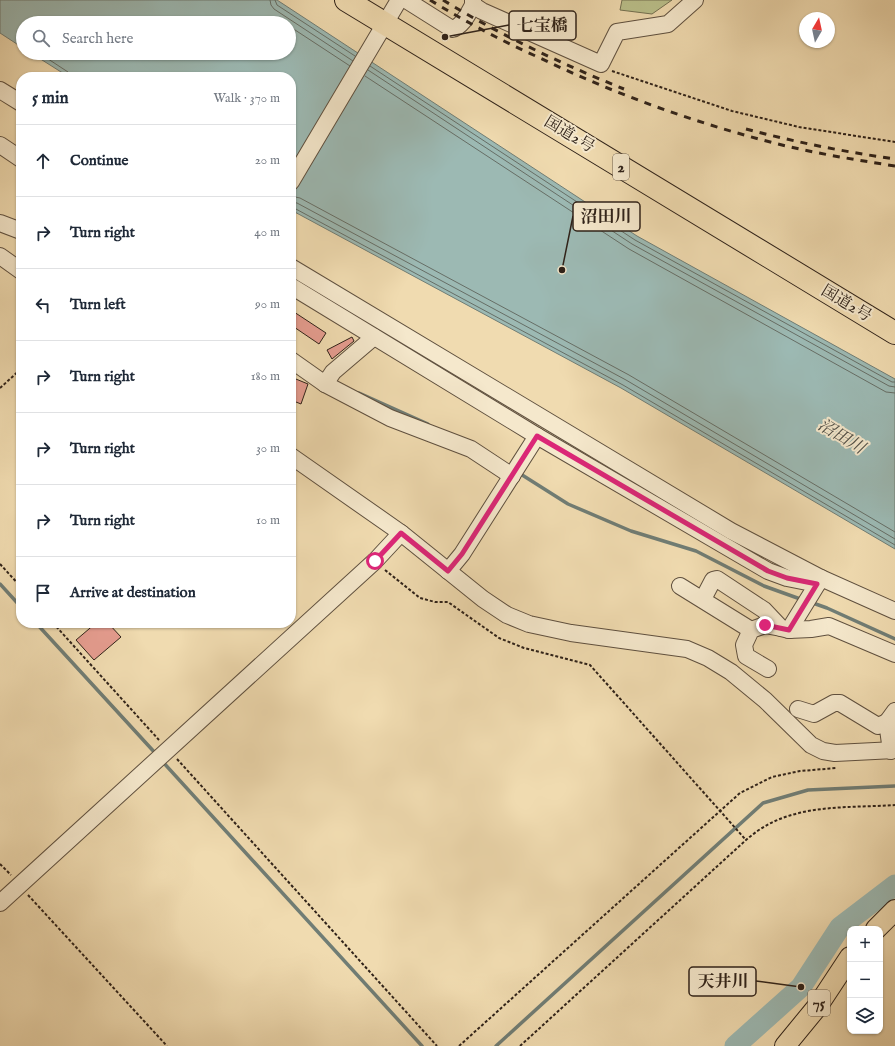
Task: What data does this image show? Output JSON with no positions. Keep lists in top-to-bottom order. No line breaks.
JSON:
{"streets":{"highway":["国道2号","2"],"main road":["75"]},"water":["沼田川"],"places":["七宝橋","沼田川","天井川"],"north":"top","page":{"search":"Search here","heading":["5 min","Walk · 370 m"],"list":[["Continue","20 m"],["Turn right","40 m"],["Turn left","90 m"],["Turn right","180 m"],["Turn right","30 m"],["Turn right","10 m"],"Arrive at destination"],"map_buttons":["+","−"]}}
